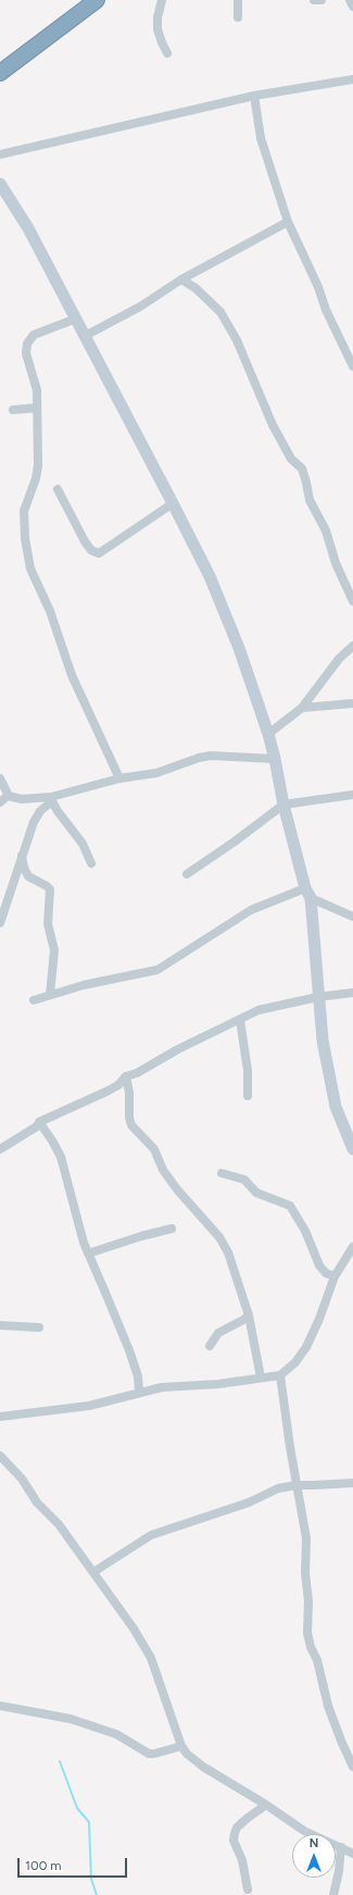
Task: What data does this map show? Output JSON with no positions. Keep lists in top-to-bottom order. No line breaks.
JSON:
{"scale_bar":"100 m","north":"top"}
